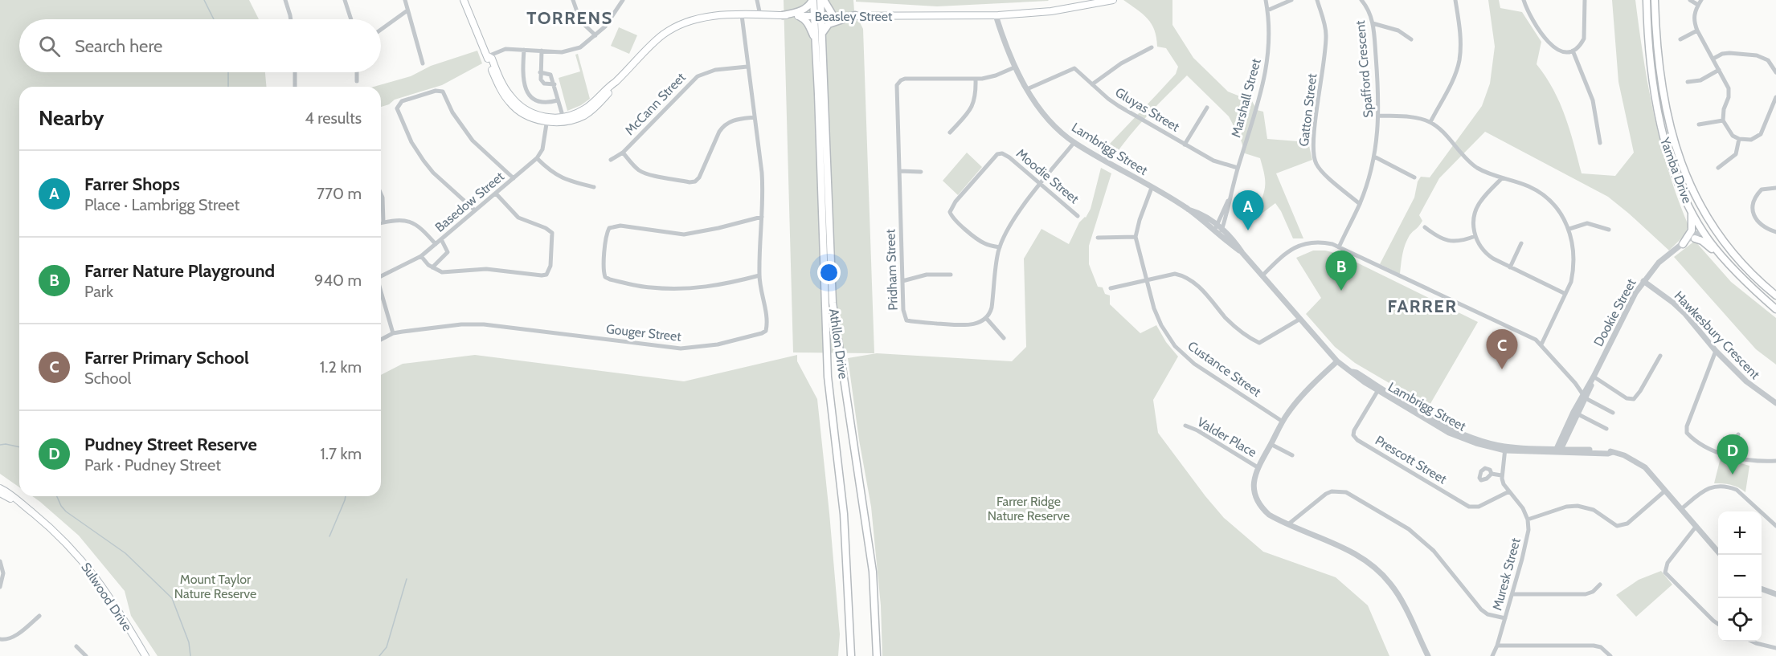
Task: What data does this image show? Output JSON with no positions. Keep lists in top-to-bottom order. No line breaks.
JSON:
{"streets":{"main road":["Beasley Street","Yamba Drive","Athllon Drive","Sulwood Drive"],"street":["Spafford Crescent","Marshall Street","McCann Street","Gluyas Street","Gatton Street","Lambrigg Street","Moodie Street","Basedow Street","Pridham Street","Dookie Street","Gouger Street","Hawkesbury Crescent","Custance Street","Valder Place","Prescott Street","Muresk Street"]},"crossings":[["Beasley Street","Lambrigg Street"],["Beasley Street","Basedow Street"],["Beasley Street","Gouger Street"],["Beasley Street","Athllon Drive"],["Spafford Crescent","Gatton Street"],["Marshall Street","Gluyas Street"],["Marshall Street","Lambrigg Street"],["McCann Street","Gouger Street"],["Gluyas Street","Lambrigg Street"],["Lambrigg Street","Pridham Street"],["Lambrigg Street","Dookie Street"],["Lambrigg Street","Prescott Street"],["Yamba Drive","Dookie Street"],["Dookie Street","Hawkesbury Crescent"]],"districts":["TORRENS","FARRER"],"parks":["Farrer Ridge Nature Reserve","Mount Taylor Nature Reserve"],"page":{"search":"Search here","heading":["Nearby","4 results"],"list":[{"mark":"A","name":"Farrer Shops","note":"Place · Lambrigg Street","value":"770 m"},{"mark":"B","name":"Farrer Nature Playground","note":"Park","value":"940 m"},{"mark":"C","name":"Farrer Primary School","note":"School","value":"1.2 km"},{"mark":"D","name":"Pudney Street Reserve","note":"Park · Pudney Street","value":"1.7 km"}],"pins":["A","B","C","D"],"map_buttons":["+","−"]}}
